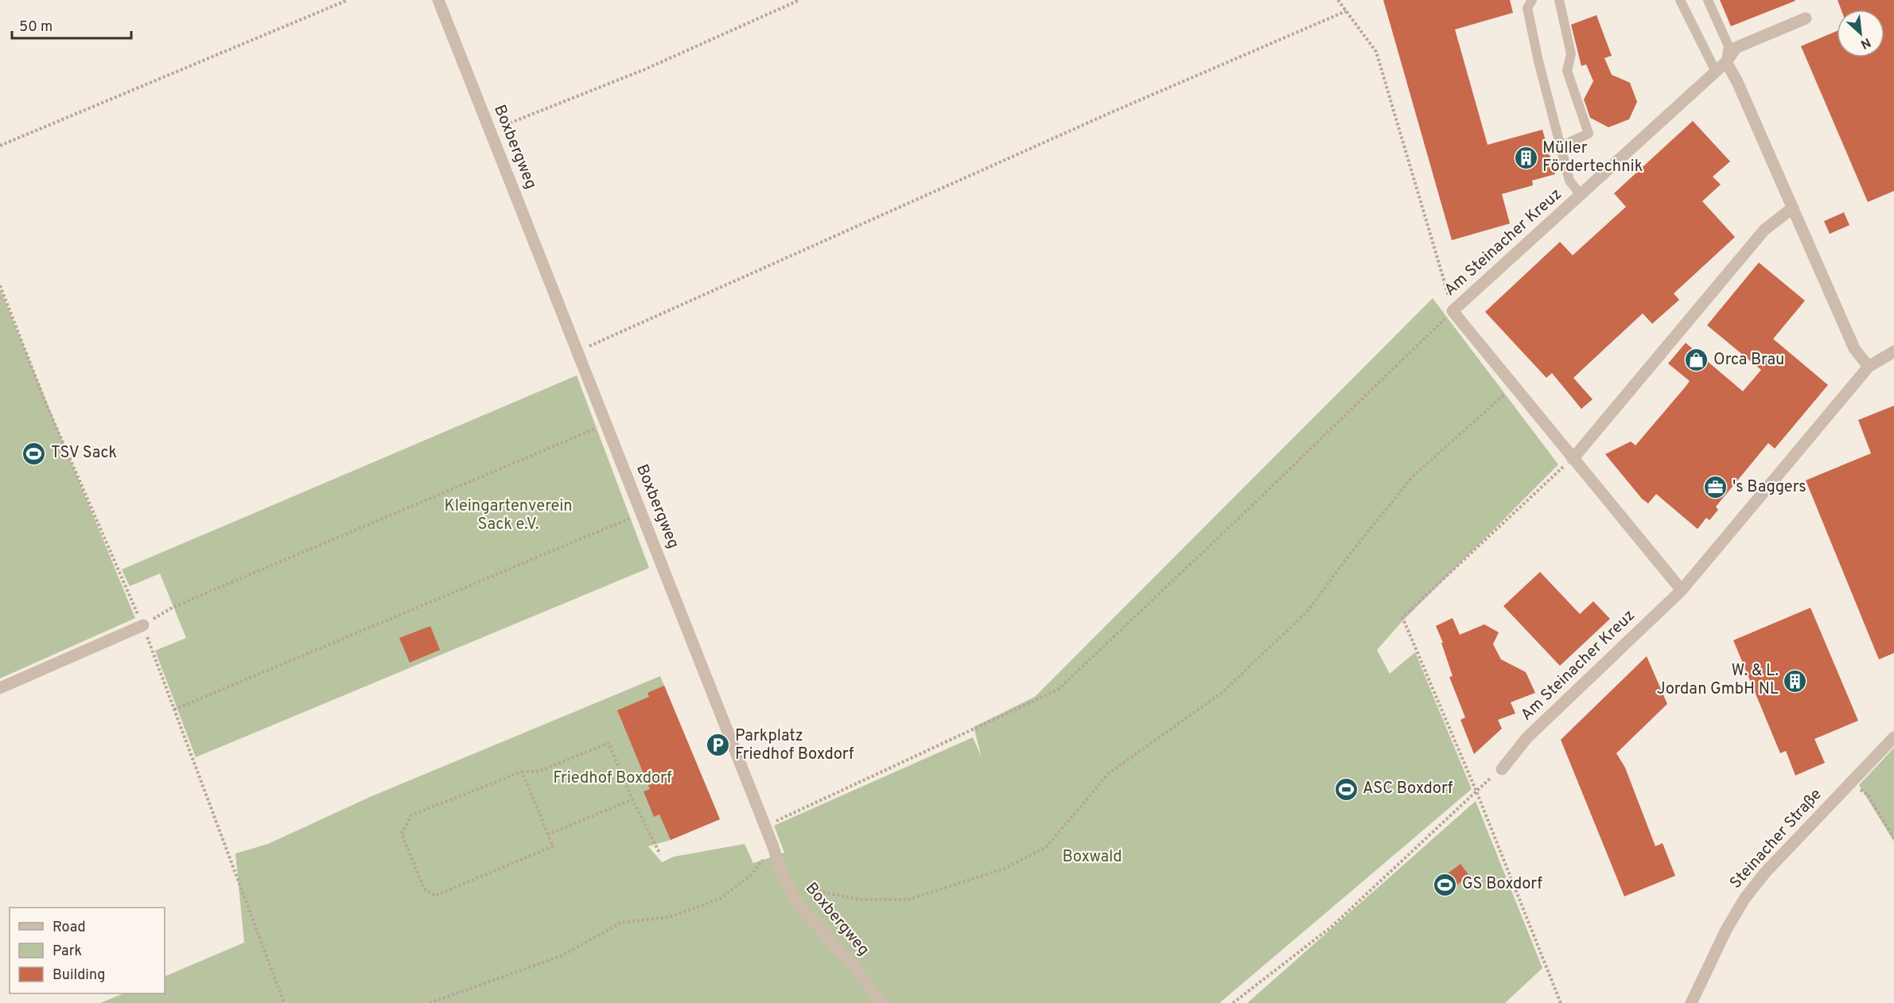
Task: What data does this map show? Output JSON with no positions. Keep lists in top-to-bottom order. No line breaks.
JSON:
{"streets":{"street":["Boxbergweg","Am Steinacher Kreuz","Steinacher Straße"]},"parks":["Kleingartenverein Sack e.V.","Friedhof Boxdorf","Boxwald"],"places":{"building":["Müller Fördertechnik","W. & L. Jordan GmbH NL"],"shop":["Orca Brau"],"sports":["TSV Sack","ASC Boxdorf","GS Boxdorf"],"office":["'s Baggers"],"parking":["Parkplatz Friedhof Boxdorf"]},"legend":["Road","Park","Building"],"scale_bar":"50 m","north":"bottom right"}
